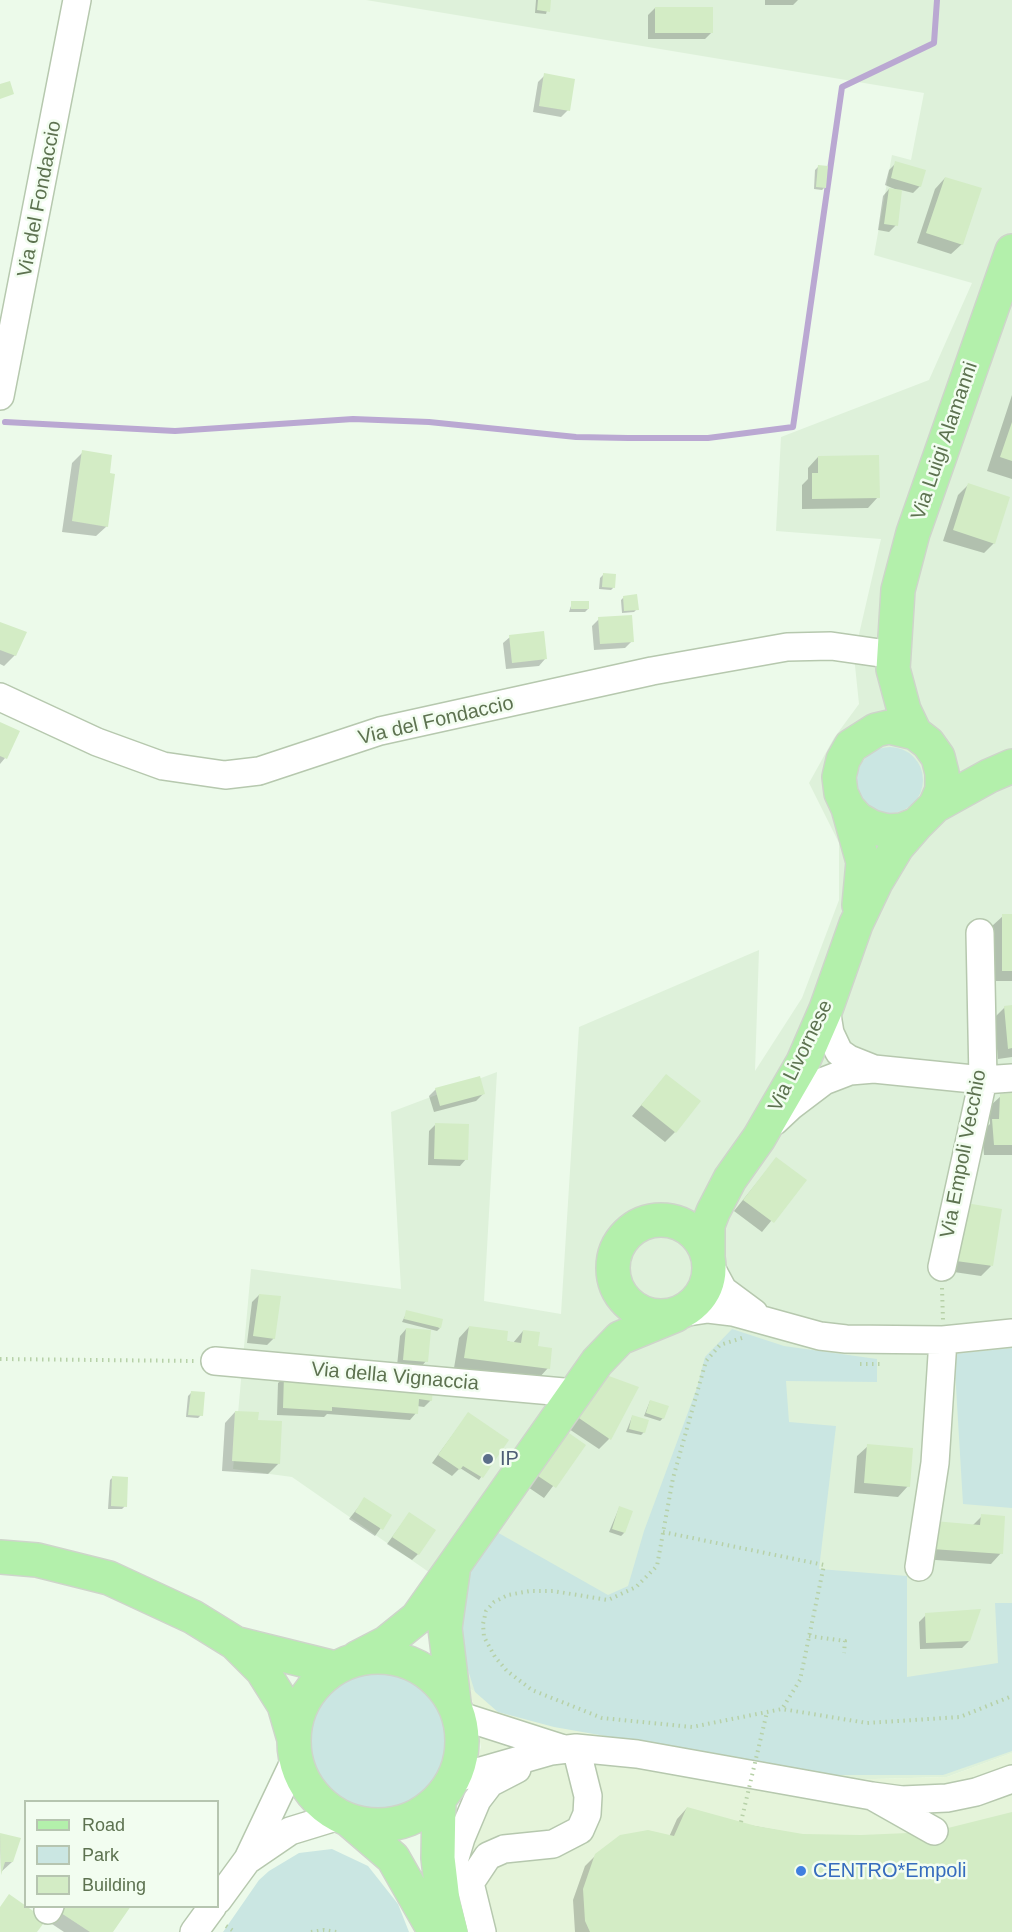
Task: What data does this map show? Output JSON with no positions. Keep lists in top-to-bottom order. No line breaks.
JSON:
{"streets":{"main road":["Via Luigi Alamanni","Via Livornese"],"street":["Via del Fondaccio","Via Empoli Vecchio","Via della Vignaccia"]},"crossings":[["Via del Fondaccio","Via Luigi Alamanni"],["Via Luigi Alamanni","Via Livornese"],["Via Livornese","Via della Vignaccia"]],"places":["IP","CENTRO*Empoli"],"legend":["Road","Park","Building"]}
